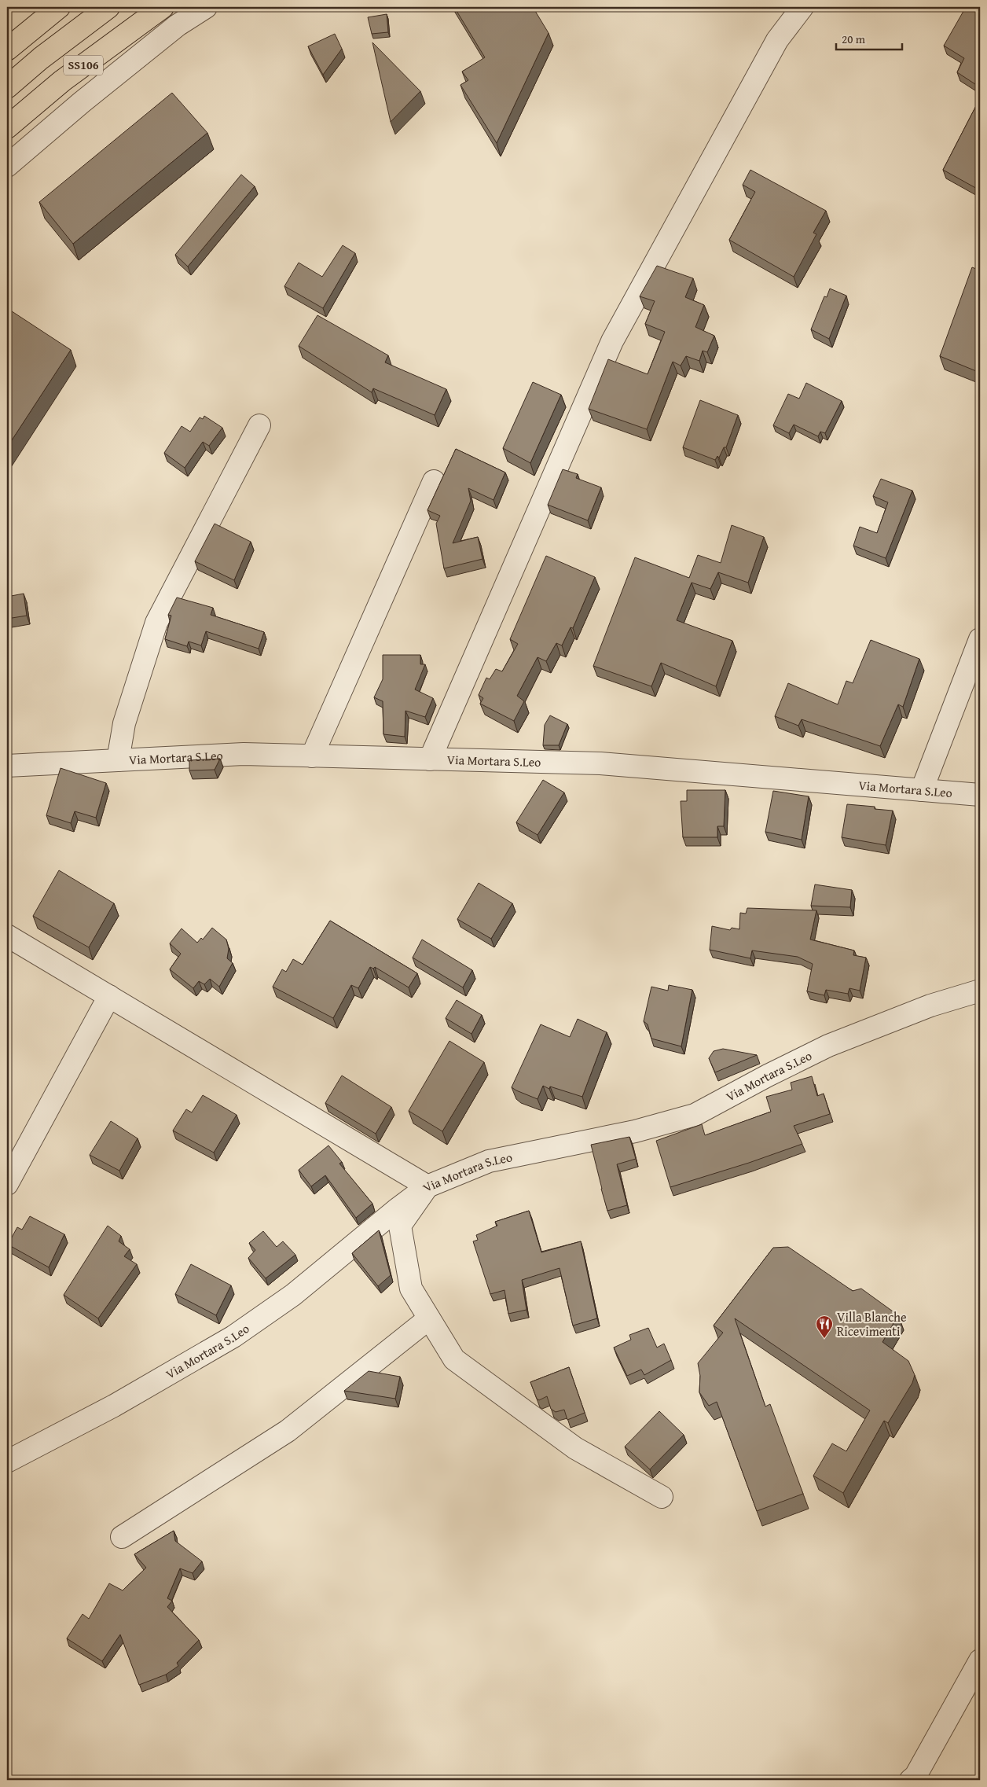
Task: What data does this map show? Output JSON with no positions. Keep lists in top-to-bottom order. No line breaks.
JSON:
{"streets":{"highway":["SS106"],"street":["Via Mortara S.Leo"]},"places":{"restaurant":["Villa Blanche Ricevimenti"]},"scale_bar":"20 m"}
